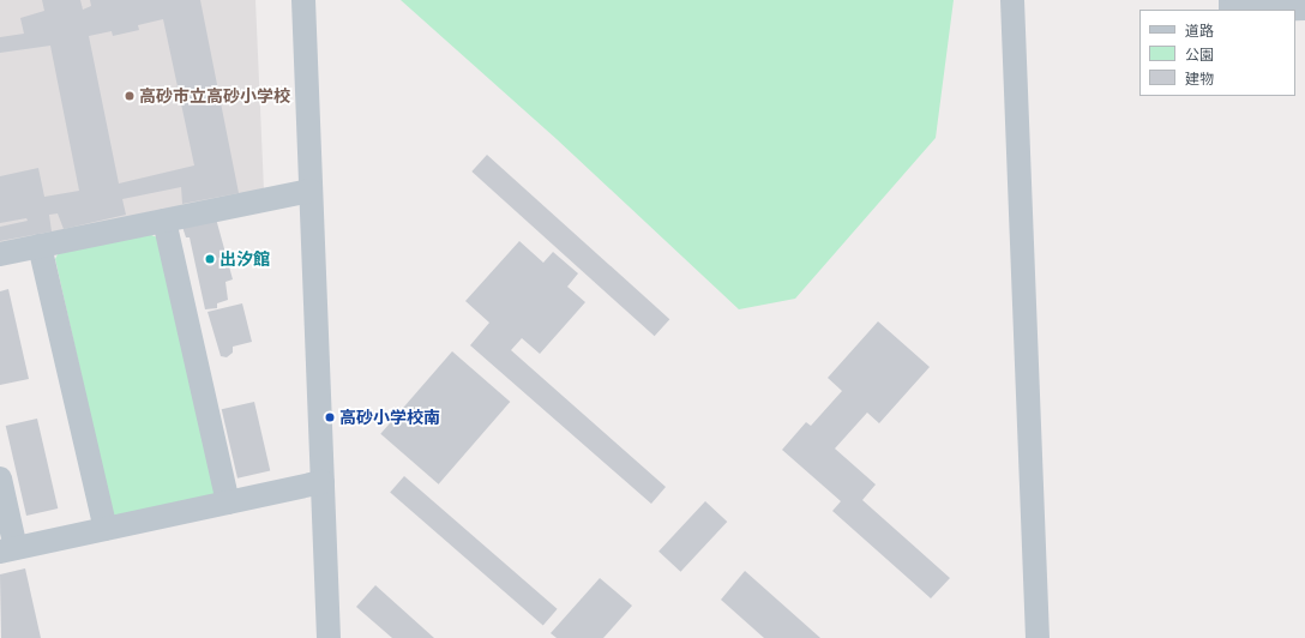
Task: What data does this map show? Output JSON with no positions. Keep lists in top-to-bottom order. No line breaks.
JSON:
{"places":["高砂市立高砂小学校","出汐館","高砂小学校南"],"legend":["道路","公園","建物"]}
